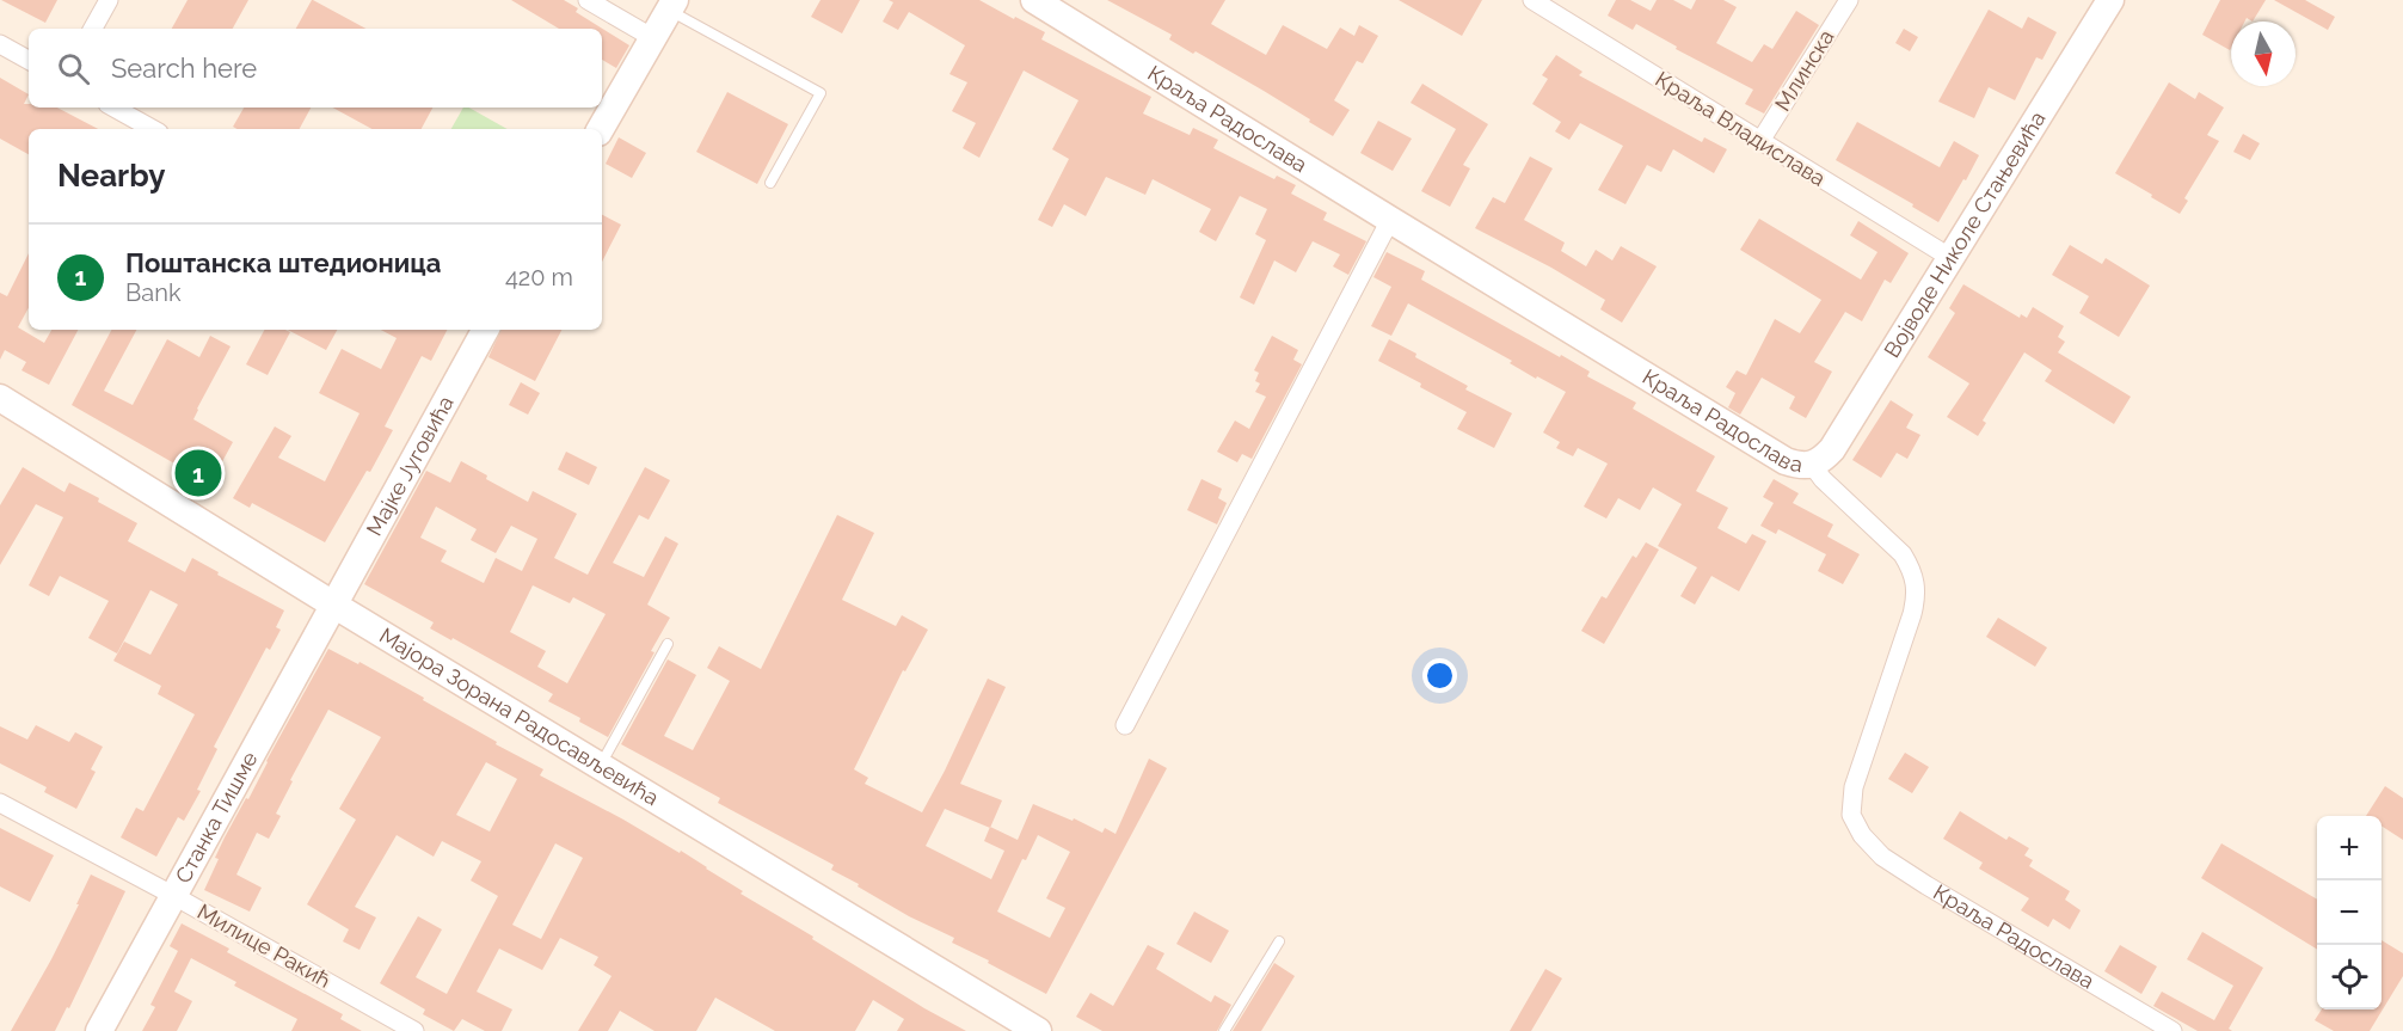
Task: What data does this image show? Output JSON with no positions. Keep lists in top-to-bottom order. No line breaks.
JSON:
{"streets":{"street":["Млинска","Краља Радослава","Краља Владислава","Војводе Николе Стањевића","Мајке Југовића","Мајора Зорана Радосављевића","Станка Тишме","Милице Ракић"]},"crossings":[["Млинска","Краља Владислава"],["Краља Радослава","Војводе Николе Стањевића"],["Краља Владислава","Војводе Николе Стањевића"],["Мајке Југовића","Мајора Зорана Радосављевића"],["Мајке Југовића","Станка Тишме"],["Мајора Зорана Радосављевића","Станка Тишме"],["Станка Тишме","Милице Ракић"]],"north":"bottom","page":{"search":"Search here","heading":"Nearby","list":[{"mark":"1","name":"Поштанска штедионица","note":"Bank","value":"420 m"}],"pins":"1","map_buttons":["+","−"]}}
